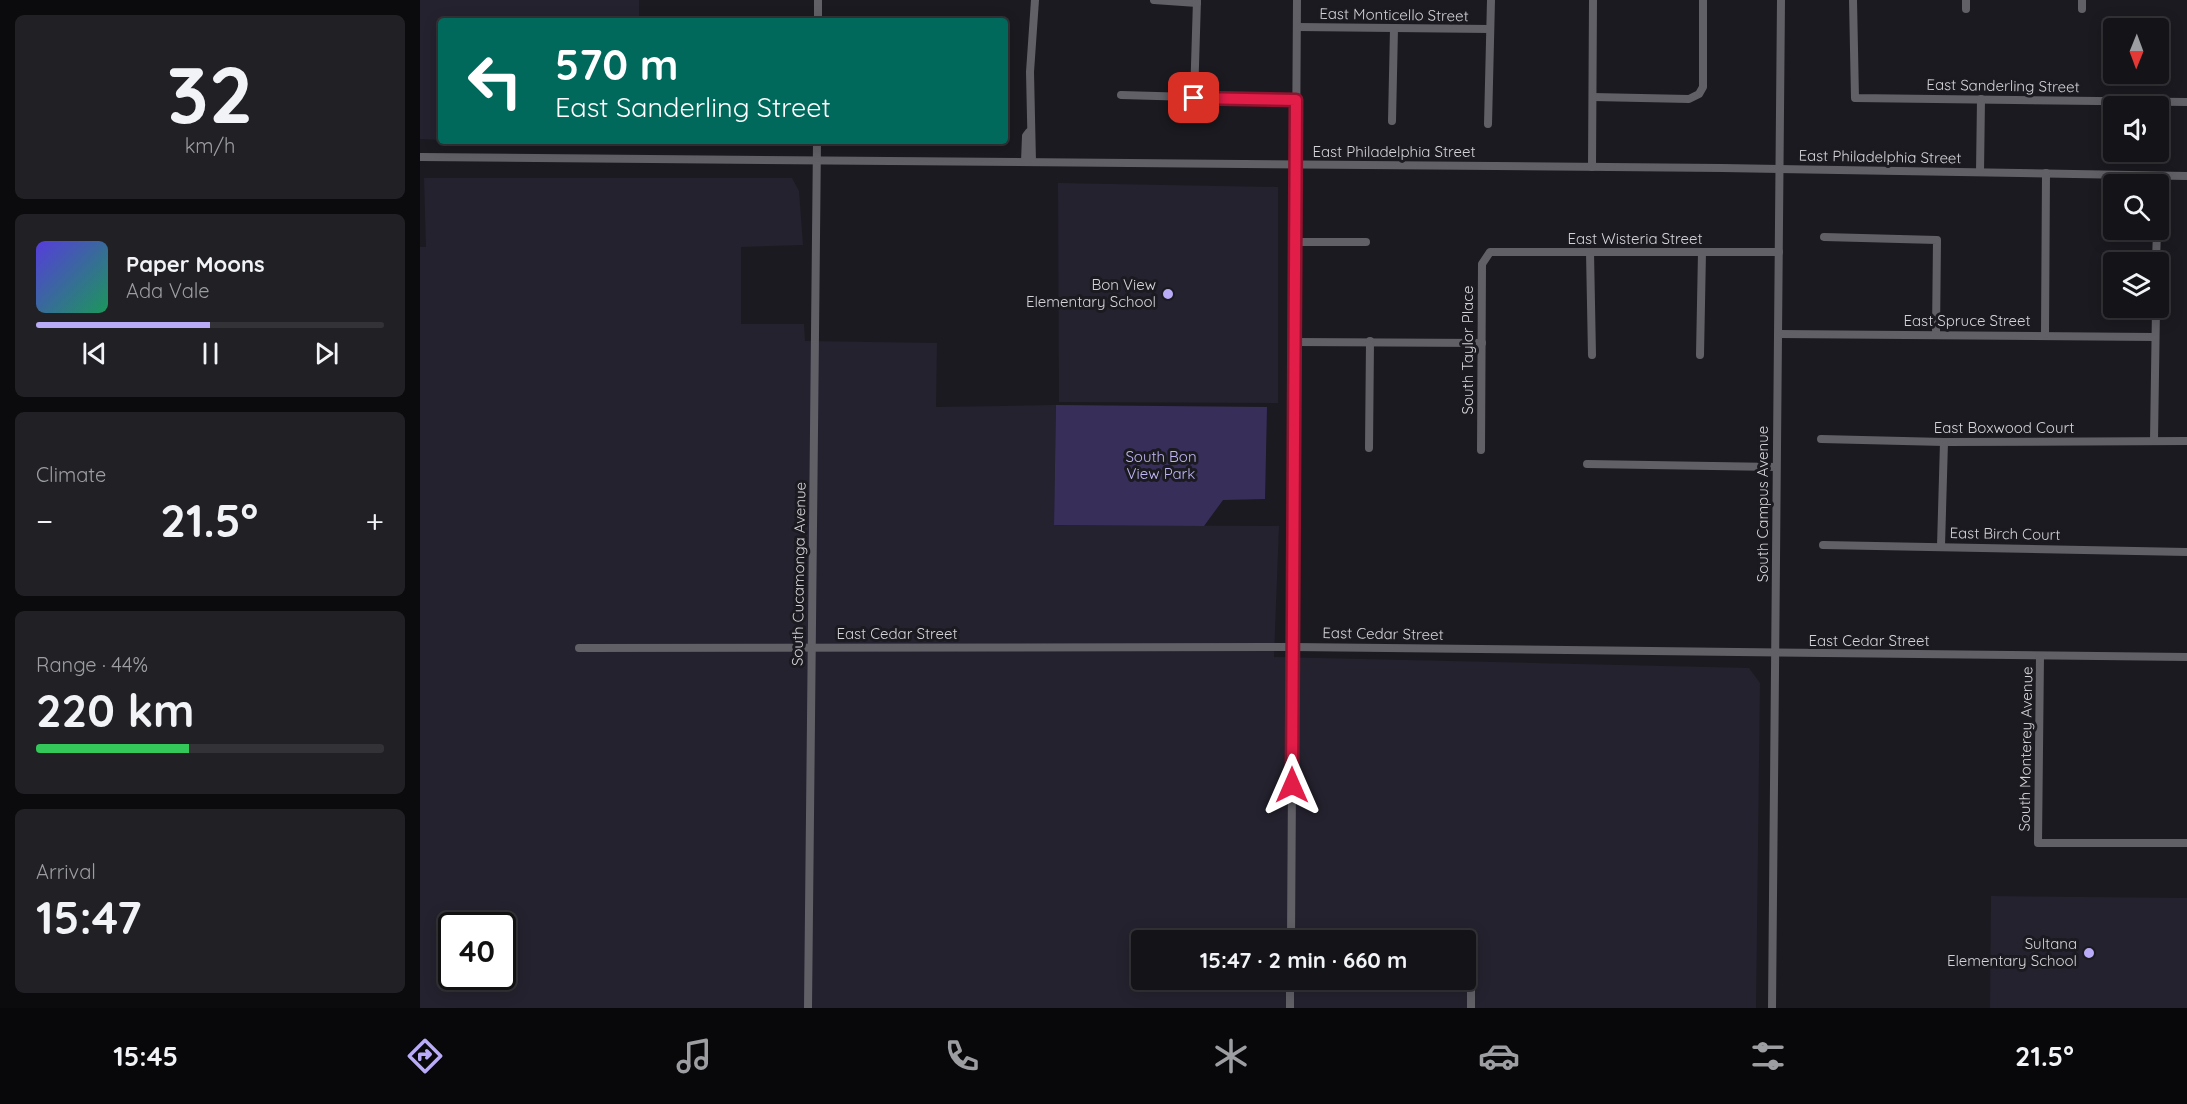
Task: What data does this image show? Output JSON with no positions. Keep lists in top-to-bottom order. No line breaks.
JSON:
{"streets":{"street":["East Monticello Street","East Sanderling Street","East Philadelphia Street","East Wisteria Street","East Spruce Street","South Taylor Place","East Boxwood Court","South Campus Avenue","East Birch Court","South Cucamonga Avenue","East Cedar Street","South Monterey Avenue"]},"crossings":[["East Philadelphia Street","South Campus Avenue"],["East Philadelphia Street","South Cucamonga Avenue"],["East Wisteria Street","South Taylor Place"],["East Wisteria Street","South Campus Avenue"],["East Spruce Street","South Campus Avenue"],["South Campus Avenue","East Cedar Street"],["South Cucamonga Avenue","East Cedar Street"],["East Cedar Street","South Monterey Avenue"]],"parks":["South Bon View Park"],"places":["Bon View Elementary School","Sultana Elementary School"],"north":"bottom","page":{"tile":[["32","km/h"],"Climate",["Range · 44%","220 km"],["Arrival","15:47"]],"turn":["570 m","East Sanderling Street"],"song":["Paper Moons","Ada Vale"],"heat":["−","21.5°","+"],"limit":"40","trip":"15:47 · 2 min · 660 m","tabs":["15:45","21.5°"]}}
